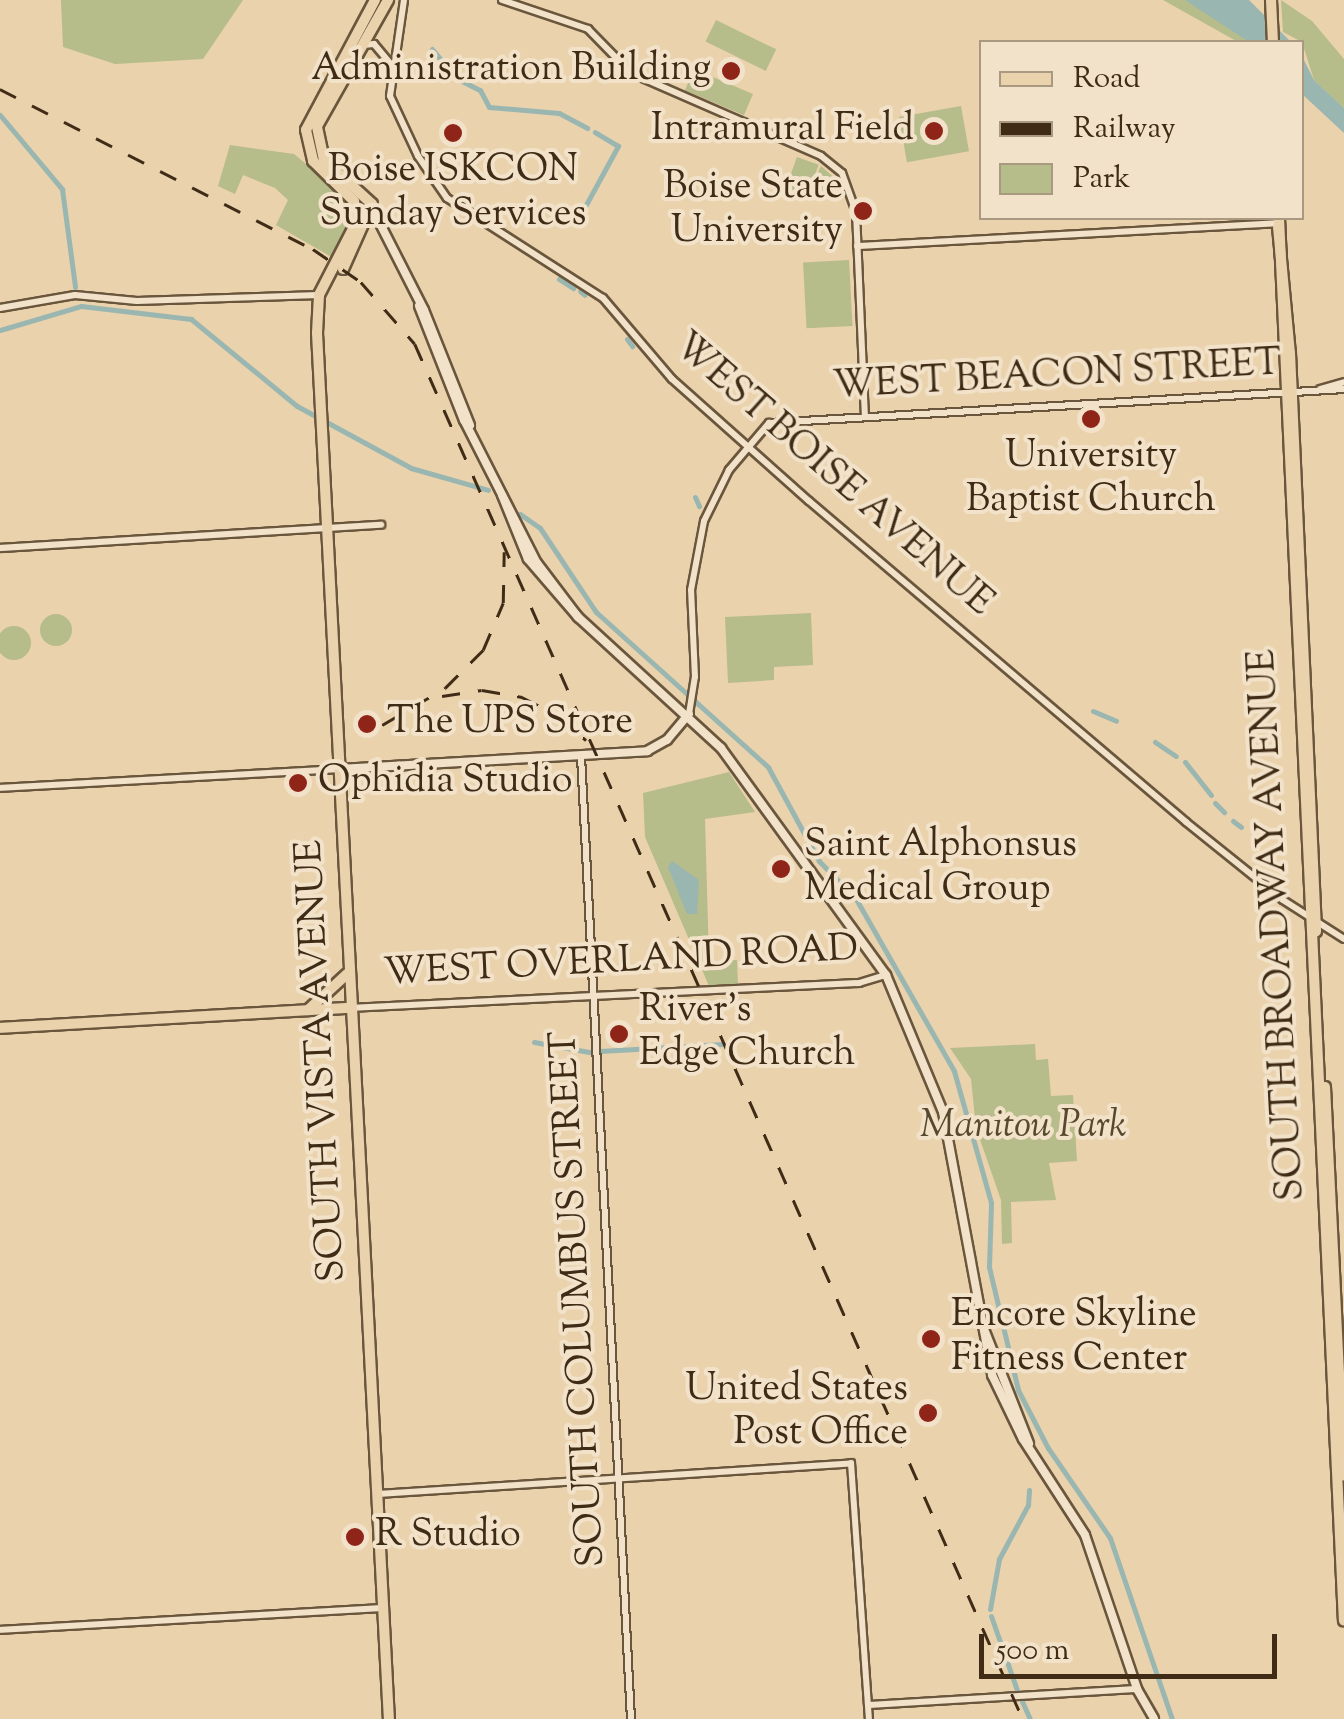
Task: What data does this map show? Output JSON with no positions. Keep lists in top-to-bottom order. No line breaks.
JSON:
{"streets":{"main road":["SOUTH BROADWAY AVENUE","WEST OVERLAND ROAD","SOUTH VISTA AVENUE"],"street":["WEST BEACON STREET","WEST BOISE AVENUE","SOUTH COLUMBUS STREET"]},"crossings":[["WEST BEACON STREET","WEST BOISE AVENUE"],["WEST BEACON STREET","SOUTH BROADWAY AVENUE"],["WEST BOISE AVENUE","SOUTH BROADWAY AVENUE"],["WEST OVERLAND ROAD","SOUTH VISTA AVENUE"],["WEST OVERLAND ROAD","SOUTH COLUMBUS STREET"]],"parks":["Manitou Park"],"places":["Administration Building","Intramural Field","Boise ISKCON Sunday Services","Boise State University","University Baptist Church","The UPS Store","Ophidia Studio","Saint Alphonsus Medical Group","River's Edge Church","Encore Skyline Fitness Center","United States Post Office","R Studio"],"legend":["Road","Railway","Park"],"scale_bar":"500 m"}
